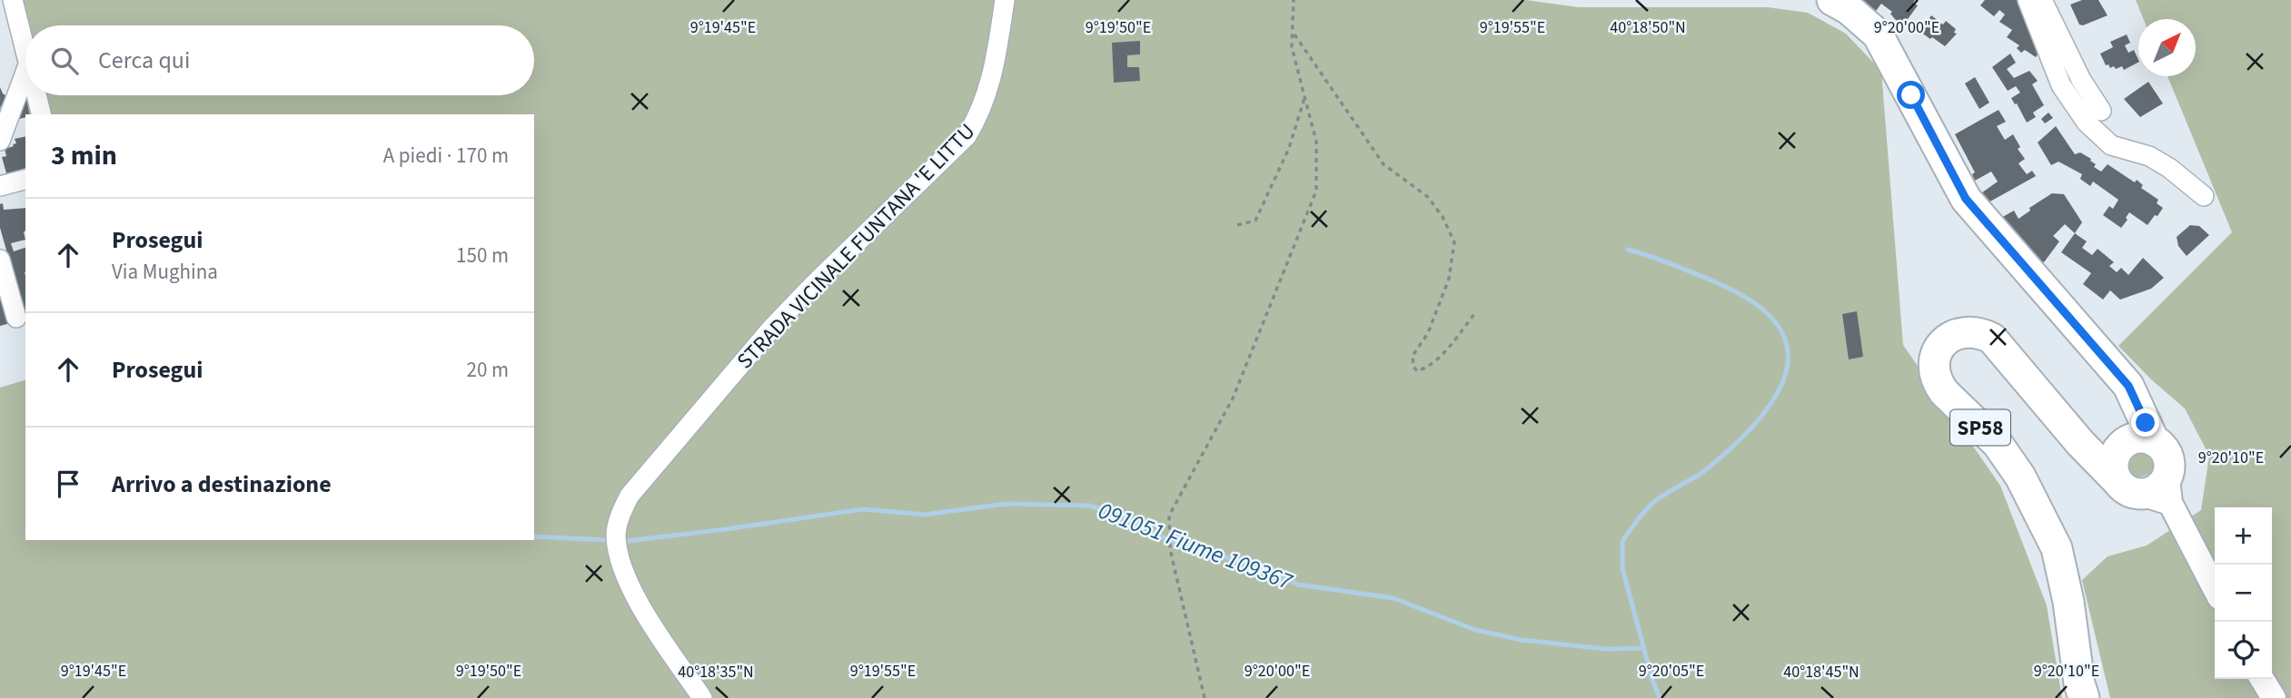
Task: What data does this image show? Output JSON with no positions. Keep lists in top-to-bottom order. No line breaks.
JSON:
{"streets":{"main road":["SP58"],"street":["STRADA VICINALE FUNTANA 'E LITTU"]},"water":["091051 Fiume 109367"],"north":"top right","page":{"search":"Cerca qui","heading":["3 min","A piedi · 170 m"],"list":[["Prosegui","Via Mughina","150 m"],["Prosegui","20 m"],"Arrivo a destinazione"],"map_buttons":["+","−"]},"coordinates":["40°18'50\"N","9°19'55\"E","9°19'45\"E","9°19'50\"E","9°20'00\"E","9°20'10\"E","9°20'05\"E","40°18'35\"N","40°18'45\"N"]}
